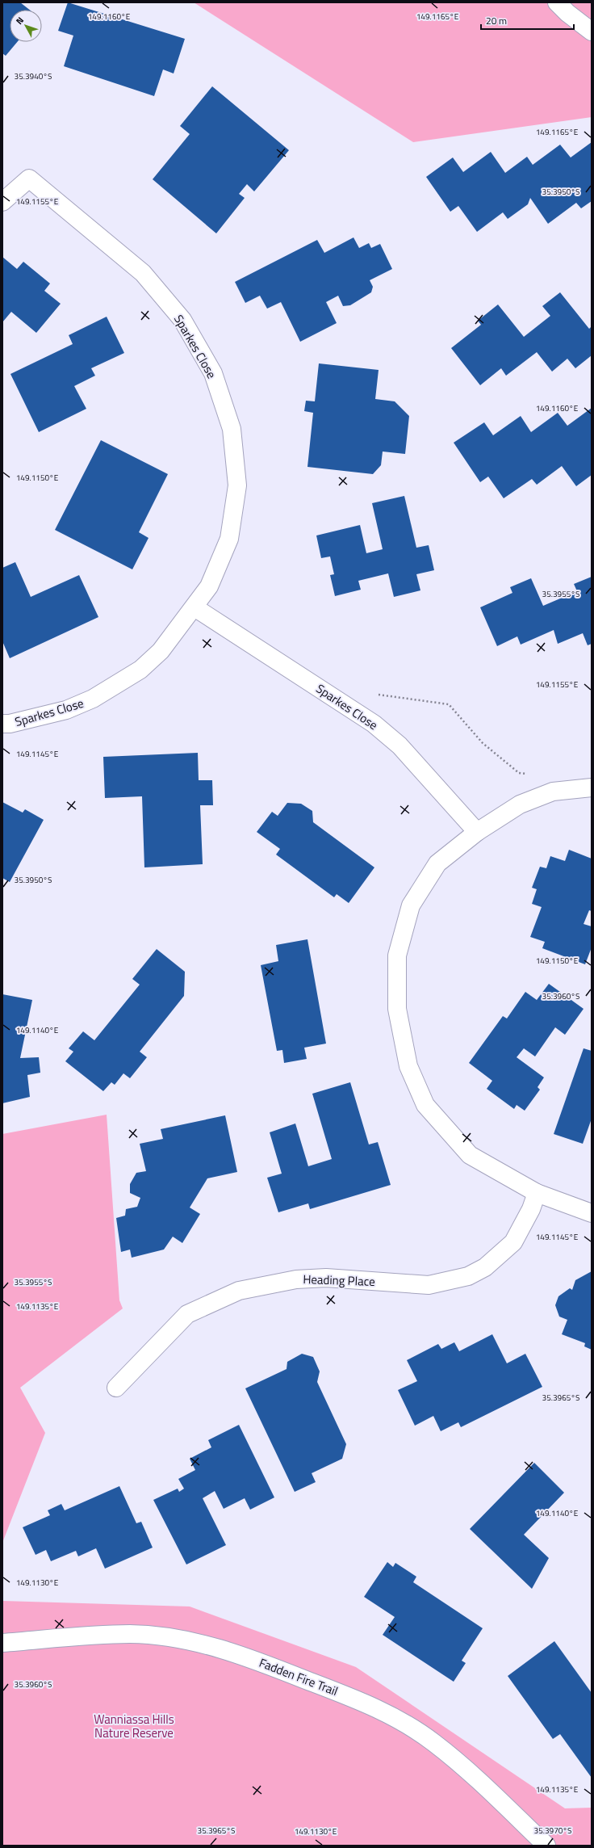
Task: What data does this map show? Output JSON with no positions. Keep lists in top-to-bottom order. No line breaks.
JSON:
{"streets":{"street":["Sparkes Close","Heading Place","Fadden Fire Trail"]},"parks":["Wanniassa Hills Nature Reserve"],"scale_bar":"20 m","north":"top left","coordinates":["149.1160°E","149.1165°E","35.3940°S","35.3950°S","149.1155°E","149.1150°E","35.3955°S","149.1145°E","35.3960°S","149.1140°E","149.1135°E","35.3965°S","149.1130°E","35.3970°S"]}
